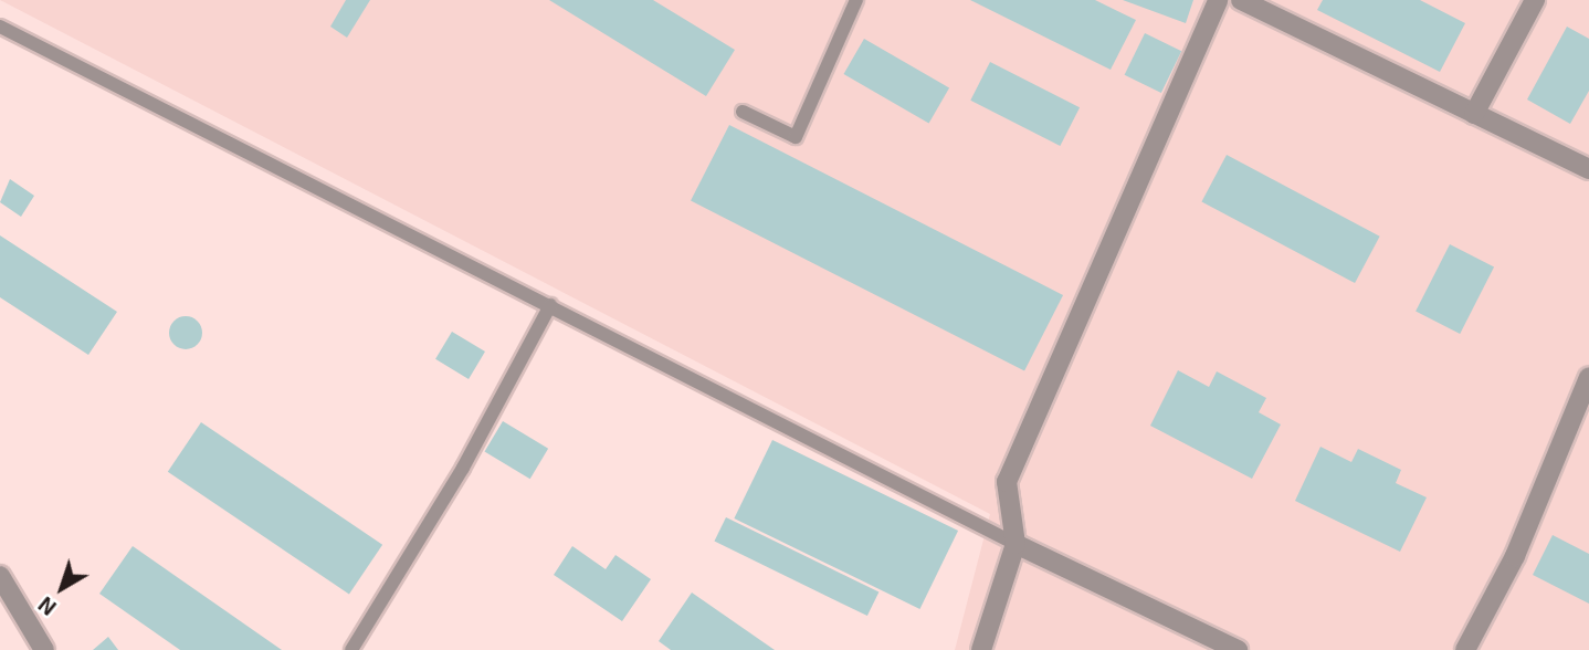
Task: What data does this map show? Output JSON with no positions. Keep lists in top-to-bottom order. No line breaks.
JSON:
{"north":"bottom left"}
